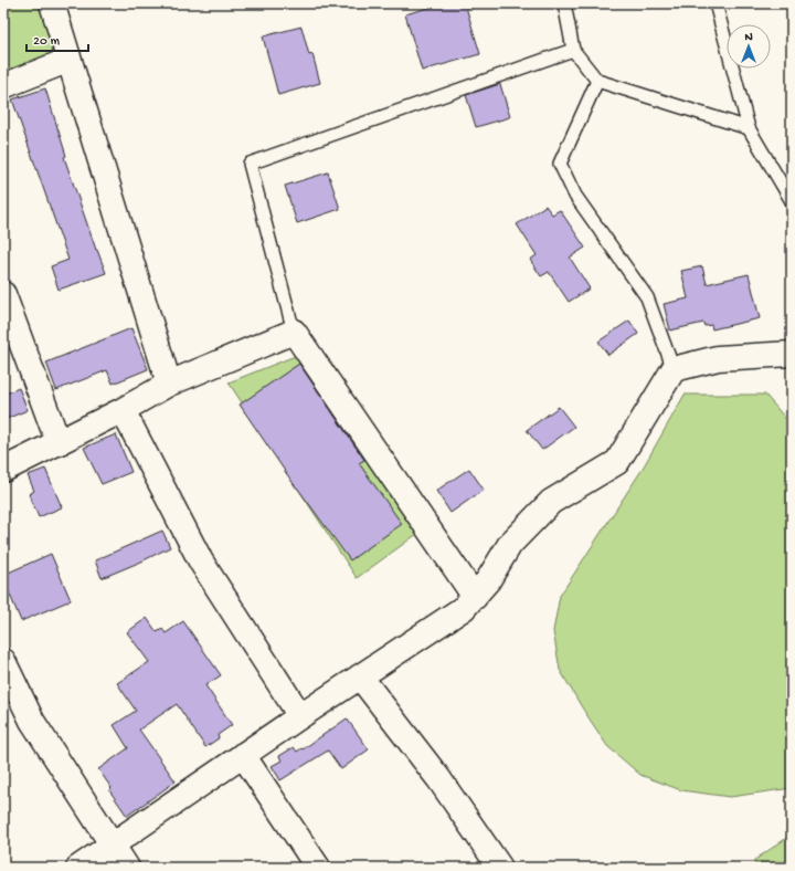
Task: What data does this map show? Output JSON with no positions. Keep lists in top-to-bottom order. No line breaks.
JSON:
{"scale_bar":"20 m","north":"top"}
